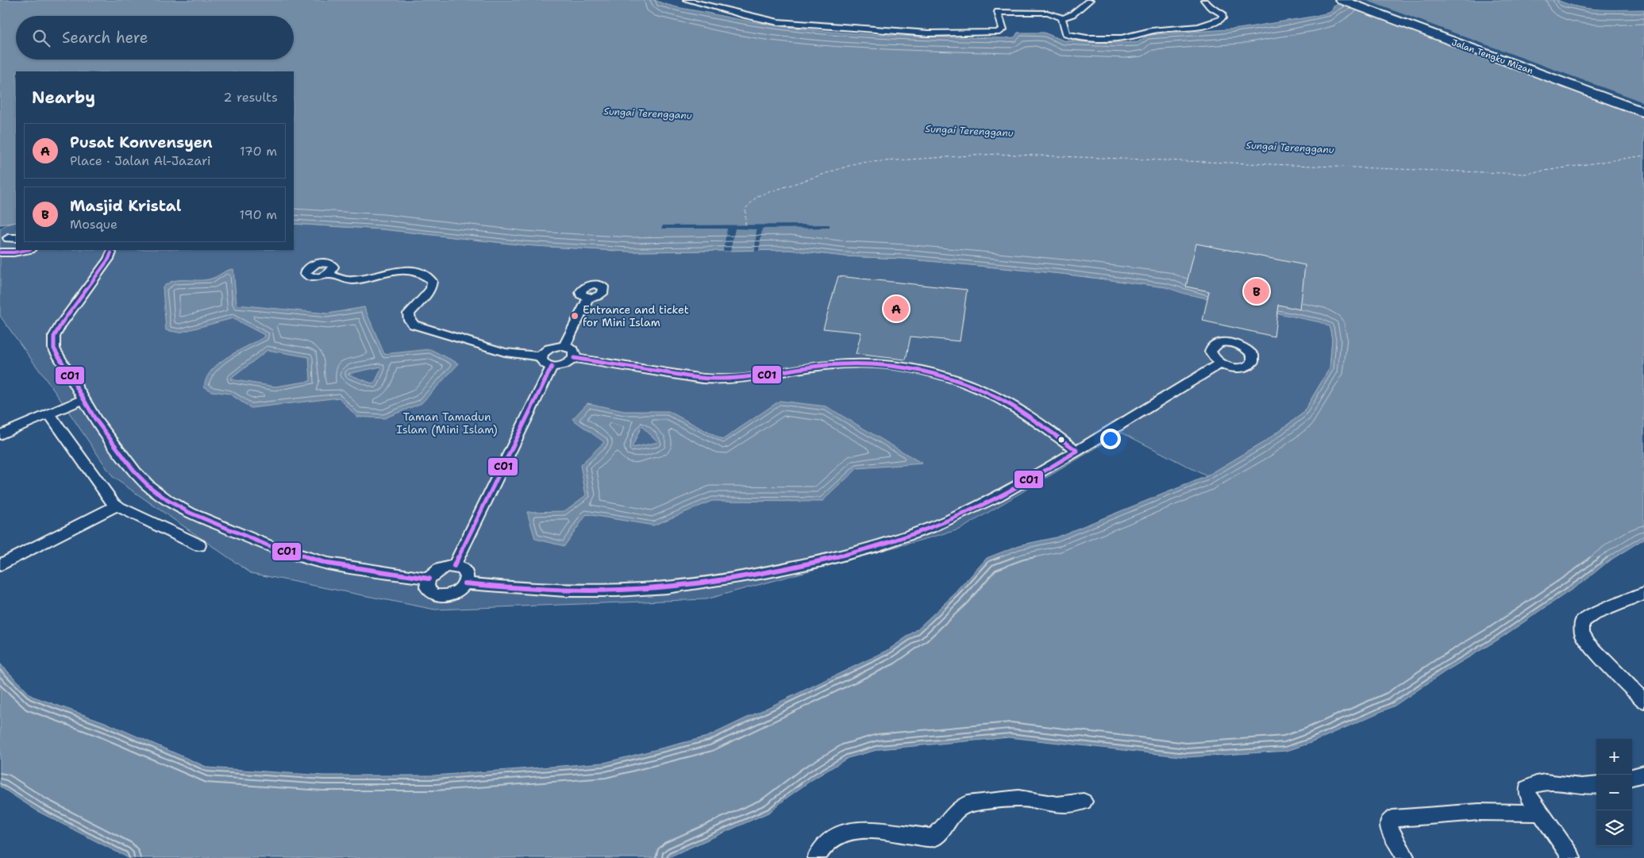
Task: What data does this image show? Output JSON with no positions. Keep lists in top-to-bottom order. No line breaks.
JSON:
{"streets":{"highway":["Jalan Tengku Mizan"]},"water":["Sungai Terengganu"],"parks":["Taman Tamadun Islam (Mini Islam)"],"places":["Entrance and ticket for Mini Islam"],"lines":["transit line C01"],"page":{"search":"Search here","heading":["Nearby","2 results"],"list":[{"mark":"A","name":"Pusat Konvensyen","note":"Place · Jalan Al-Jazari","value":"170 m"},{"mark":"B","name":"Masjid Kristal","note":"Mosque","value":"190 m"}],"pins":["B","A"],"map_buttons":["+","−"]}}
